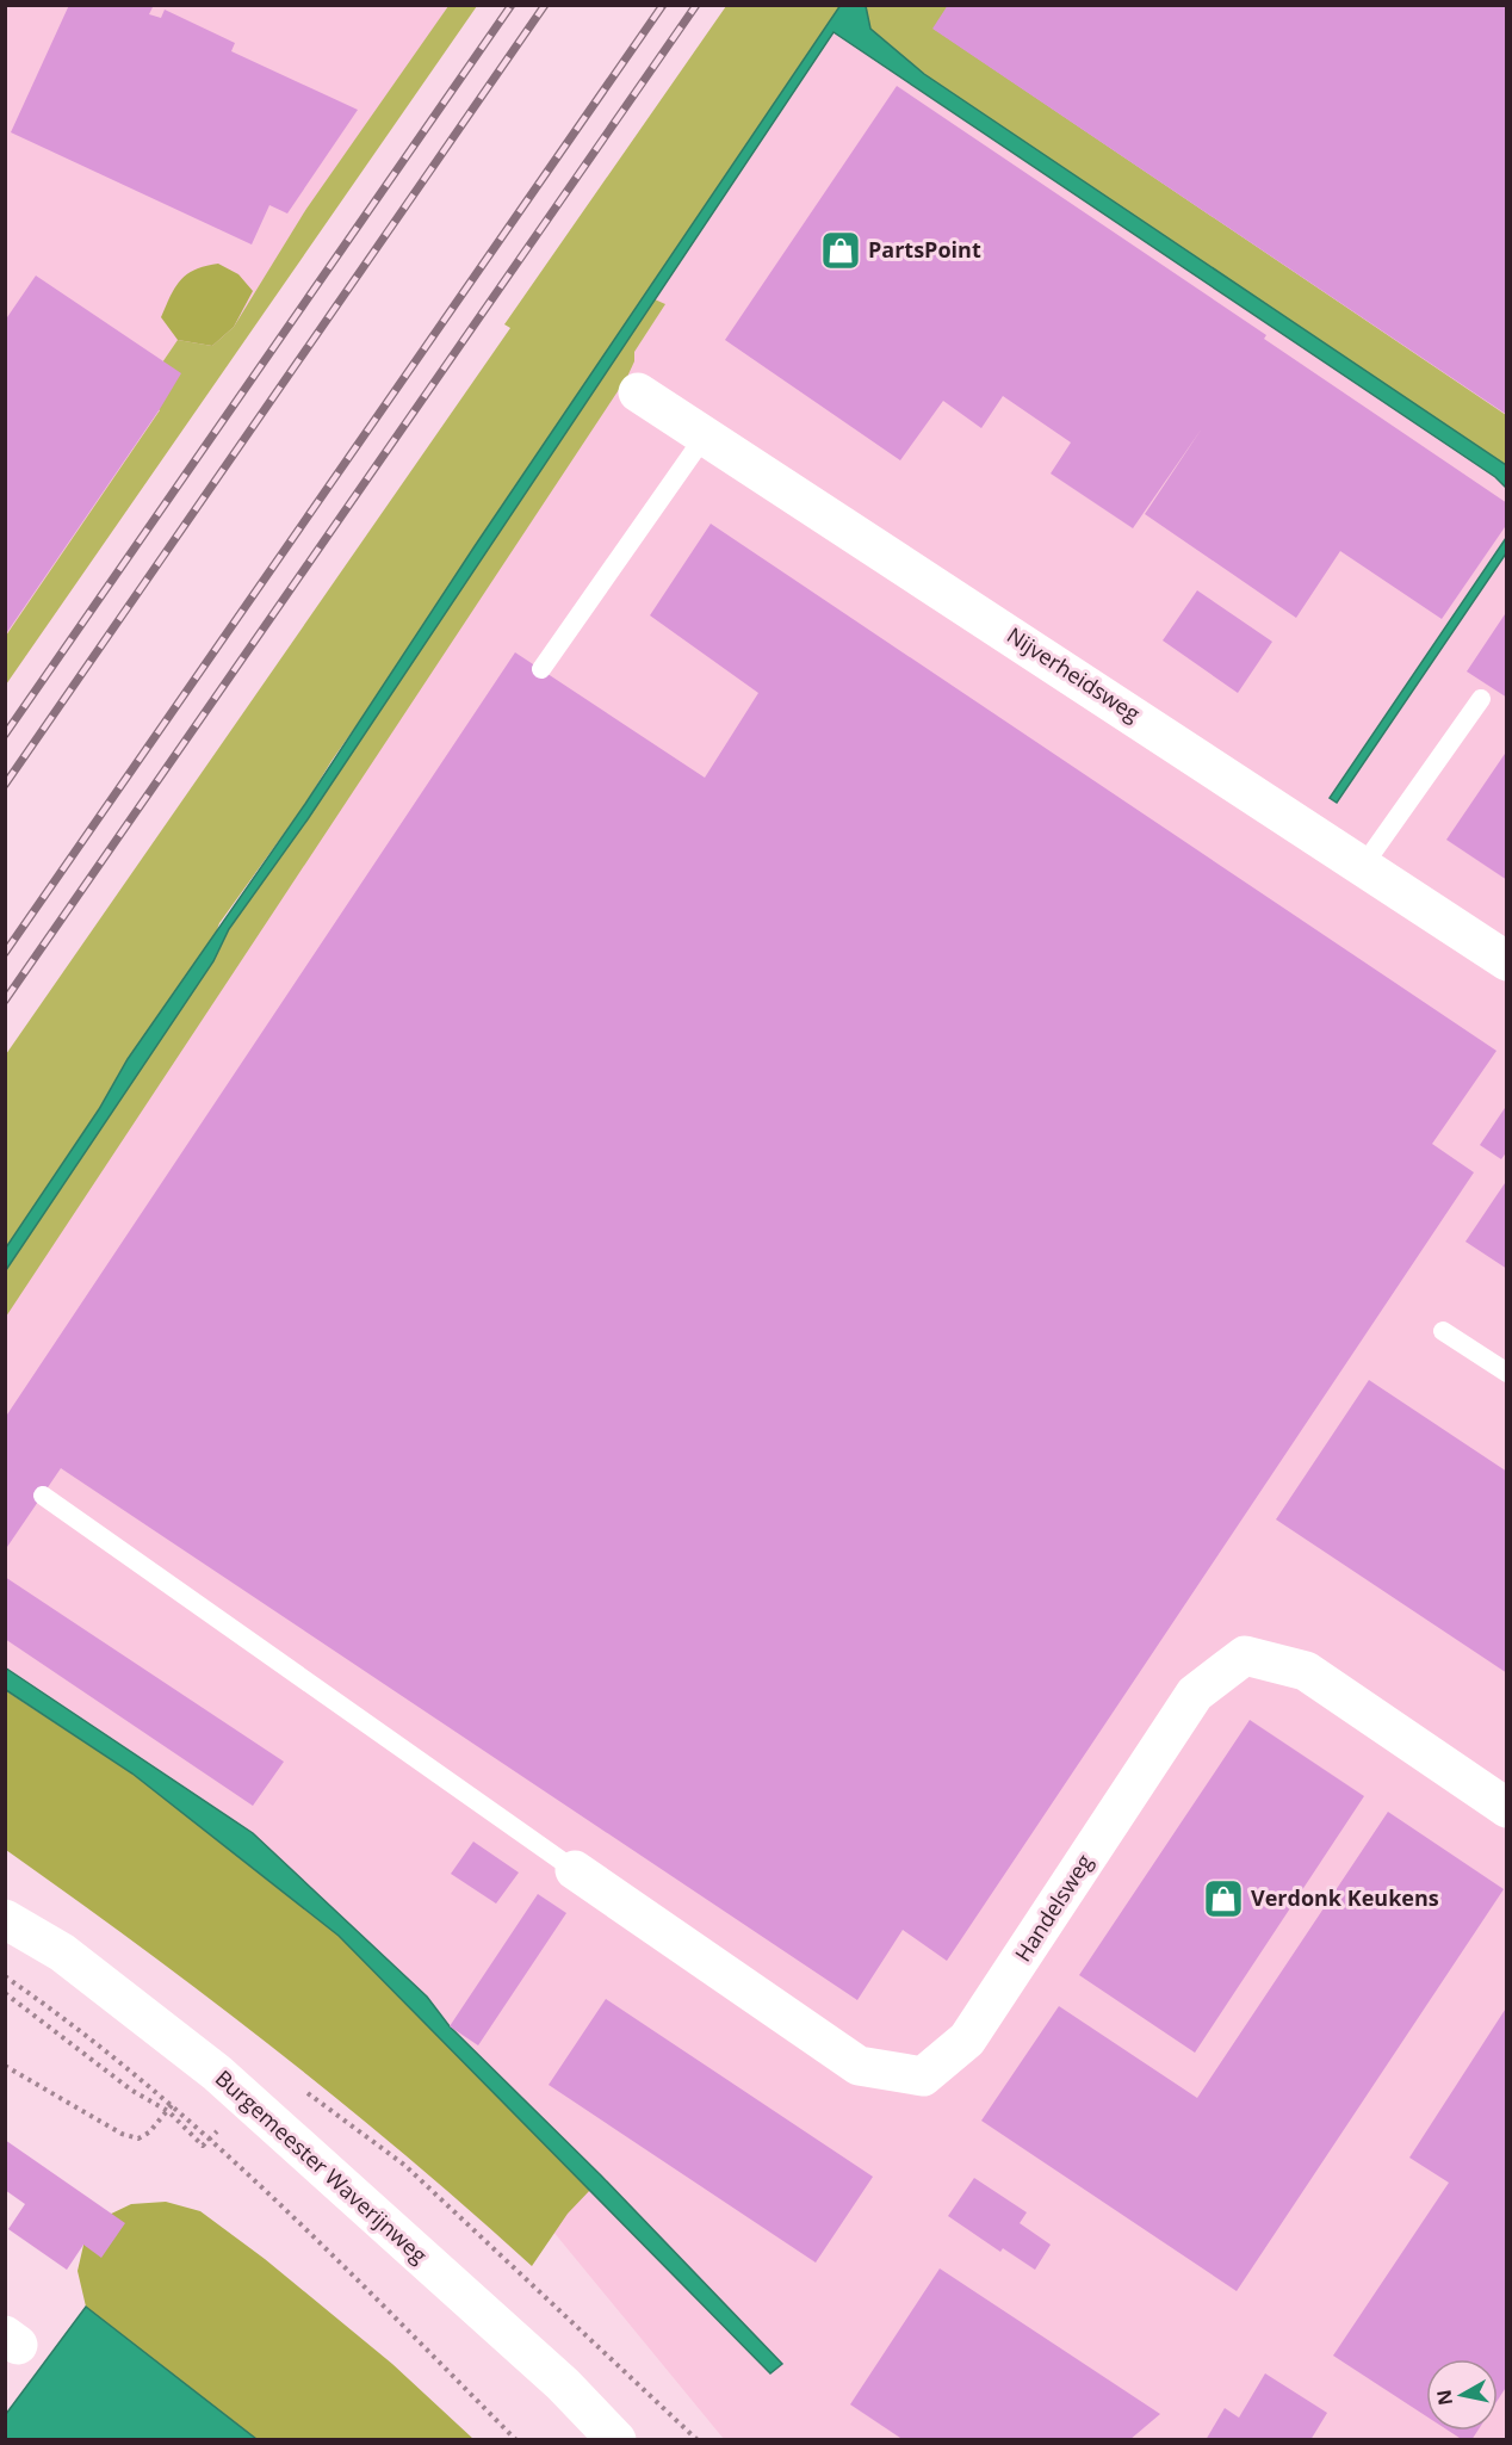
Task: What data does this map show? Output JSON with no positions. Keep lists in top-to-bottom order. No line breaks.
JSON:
{"streets":{"street":["Nijverheidsweg","Handelsweg","Burgemeester Waverijnweg"]},"places":{"shop":["PartsPoint","Verdonk Keukens"]},"north":"left"}
